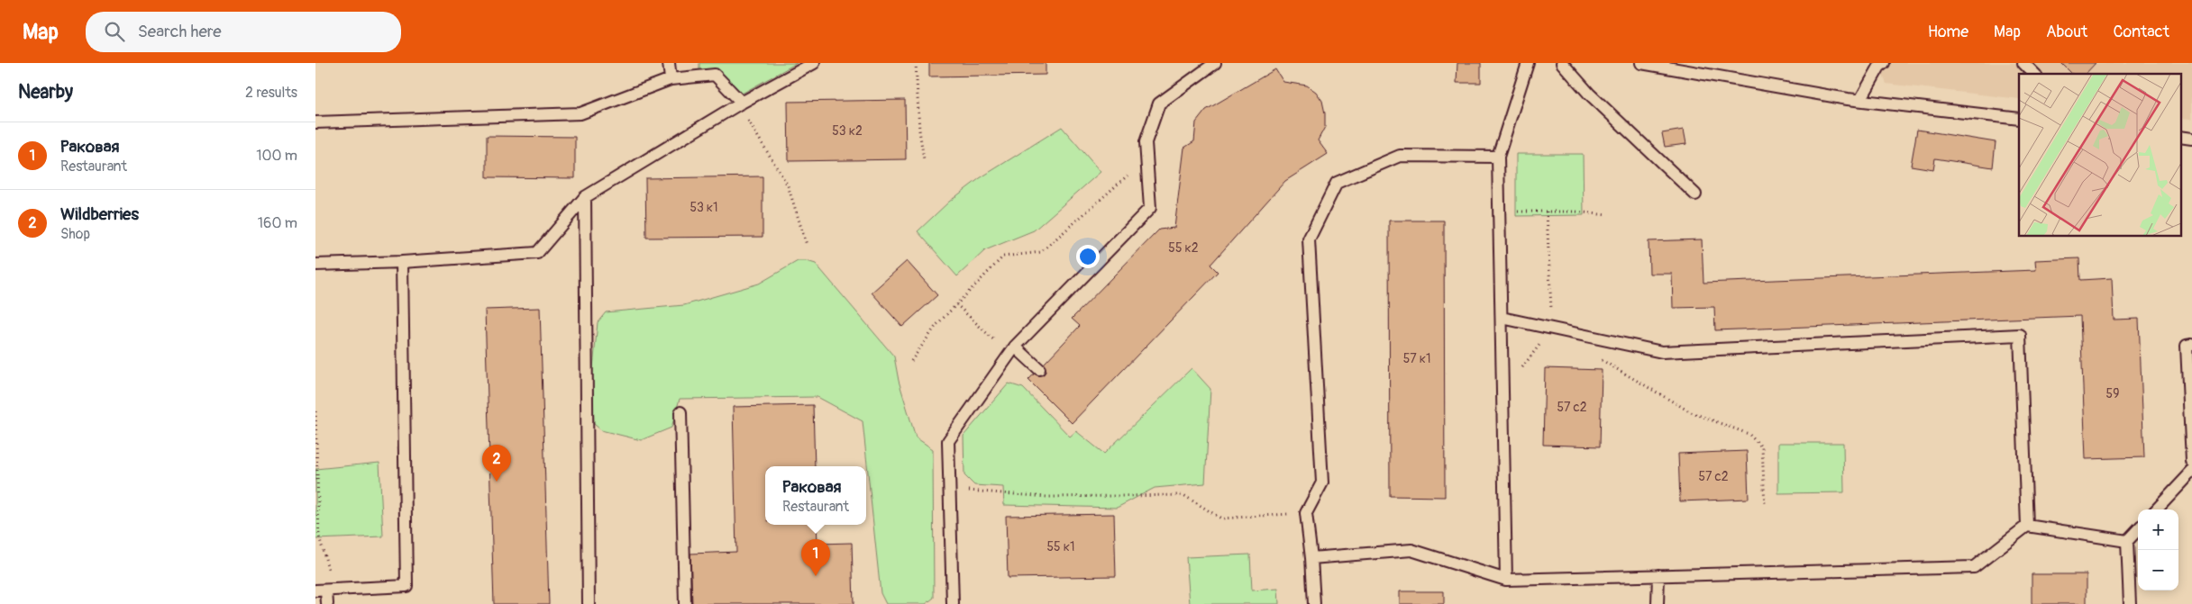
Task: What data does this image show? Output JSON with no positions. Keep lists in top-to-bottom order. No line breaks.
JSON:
{"house_numbers":["53 к2","53 к1","55 к2","57 к1","59","57 с2","57 с2","55 к1"],"page":{"header":"Map","search":"Search here","nav":["Home","Map","About","Contact"],"heading":["Nearby","2 results"],"list":[{"mark":"1","name":"Раковая","note":"Restaurant","value":"100 m"},{"mark":"2","name":"Wildberries","note":"Shop","value":"160 m"}],"pins":["2","1"],"popup":["Раковая","Restaurant"],"map_buttons":["+","−"]}}
